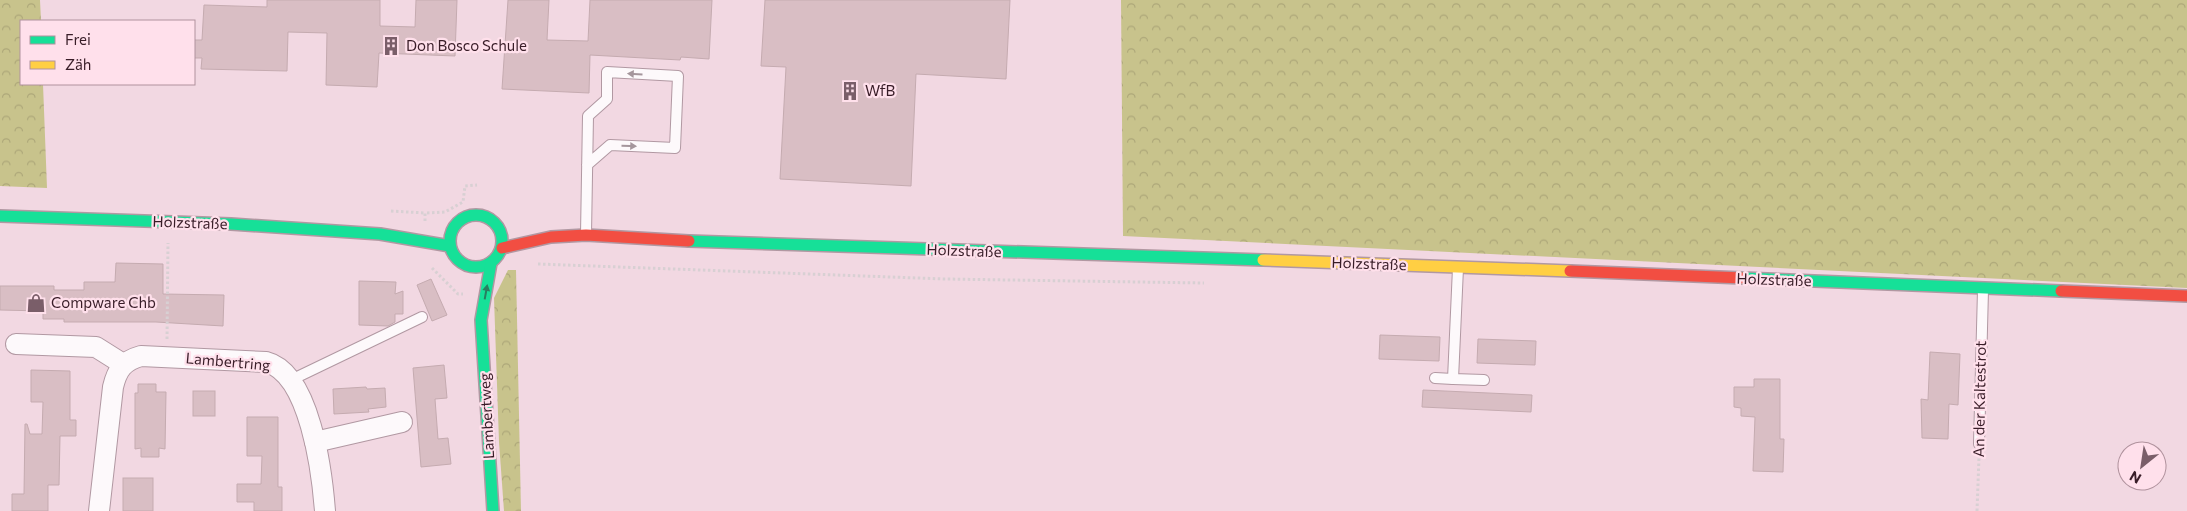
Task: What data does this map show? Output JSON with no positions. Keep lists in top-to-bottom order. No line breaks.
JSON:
{"streets":{"main road":["Holzstraße","Lambertweg"],"street":["Lambertring"],"lane":["An der Kaltestrot"]},"crossings":[["Holzstraße","An der Kaltestrot"],["Holzstraße","Lambertweg"]],"places":{"building":["Don Bosco Schule","WfB"],"shop":["Compware Chb"]},"legend":["Frei","Zäh"],"north":"bottom left"}
